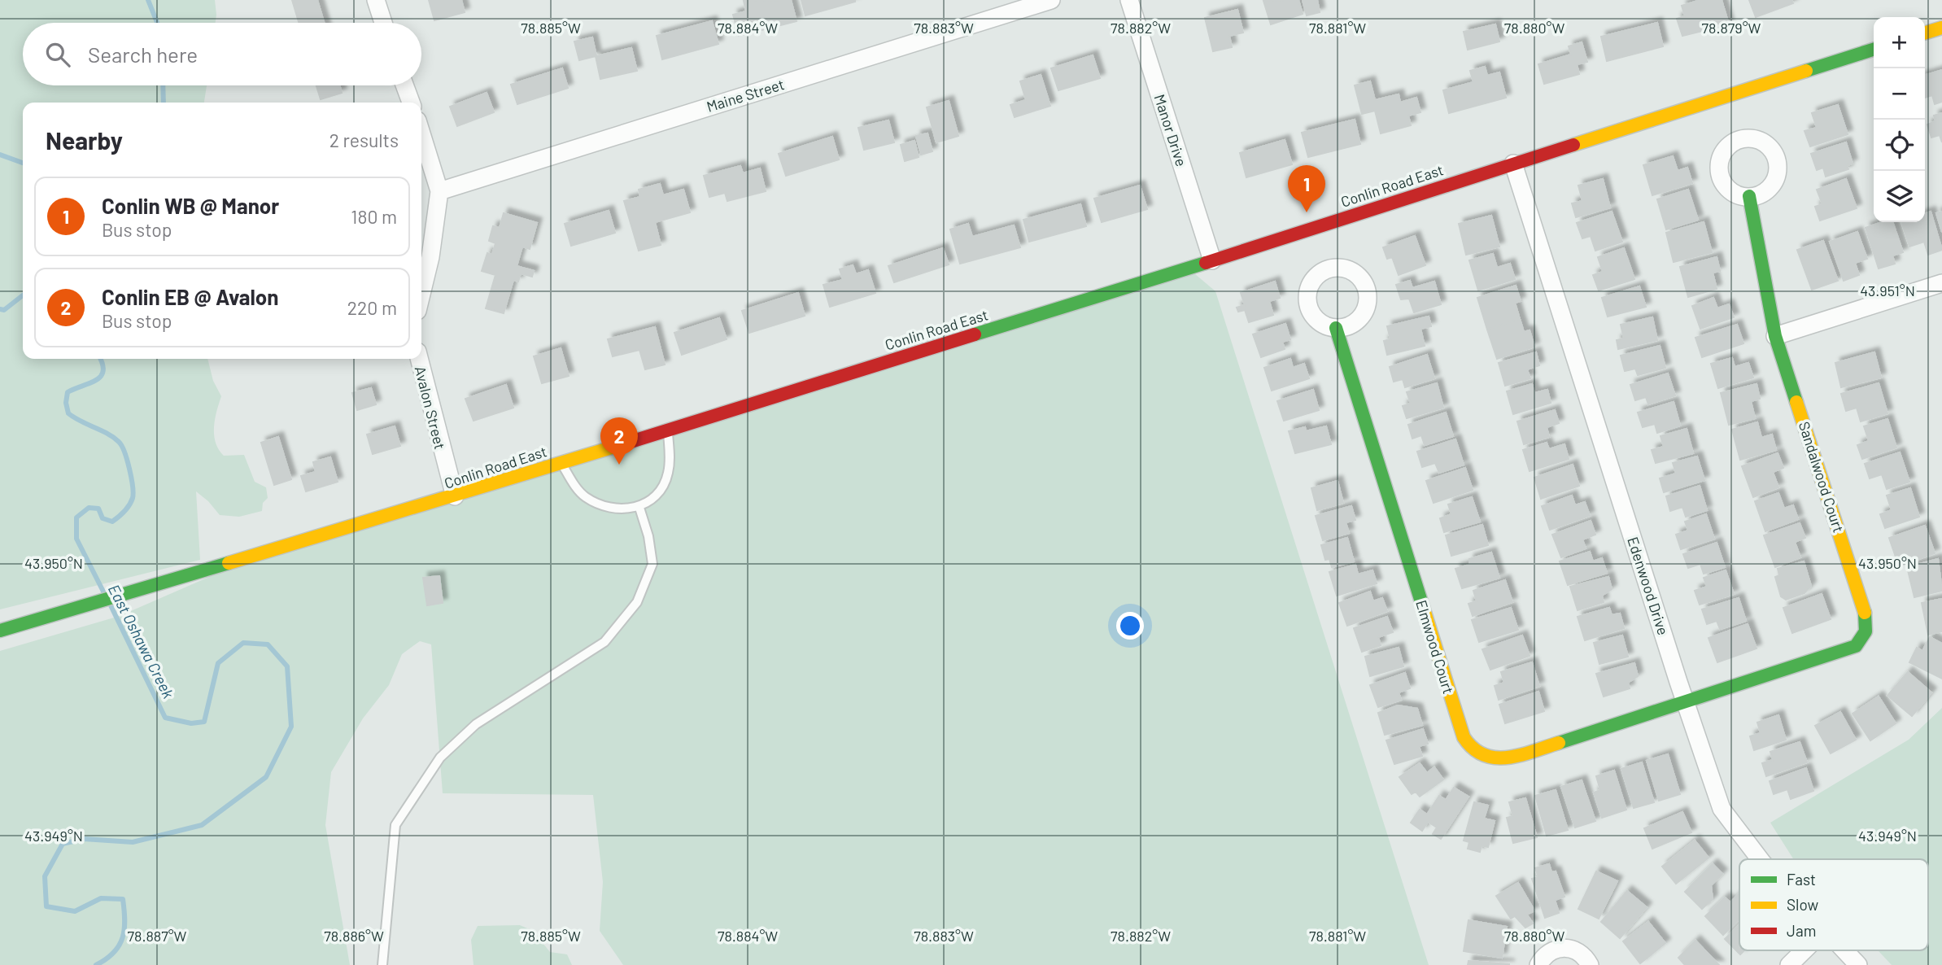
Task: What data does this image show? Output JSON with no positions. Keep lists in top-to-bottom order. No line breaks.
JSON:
{"streets":{"street":["Maine Street","Manor Drive","Conlin Road East","Avalon Street","Sandalwood Court","Edenwood Drive","Elmwood Court"]},"crossings":[["Manor Drive","Conlin Road East"],["Conlin Road East","Avalon Street"],["Conlin Road East","Edenwood Drive"],["Sandalwood Court","Edenwood Drive"],["Sandalwood Court","Elmwood Court"],["Edenwood Drive","Elmwood Court"]],"water":["East Oshawa Creek"],"legend":["Fast","Slow","Jam"],"page":{"map_buttons":["+","−"],"search":"Search here","heading":["Nearby","2 results"],"pins":["1","2"],"list":[{"mark":"1","name":"Conlin WB @ Manor","note":"Bus stop","value":"180 m"},{"mark":"2","name":"Conlin EB @ Avalon","note":"Bus stop","value":"220 m"}]},"coordinates":["78.885°W","78.884°W","78.883°W","78.882°W","78.881°W","78.880°W","78.879°W","43.951°N","43.950°N","43.949°N","78.887°W","78.886°W"]}
